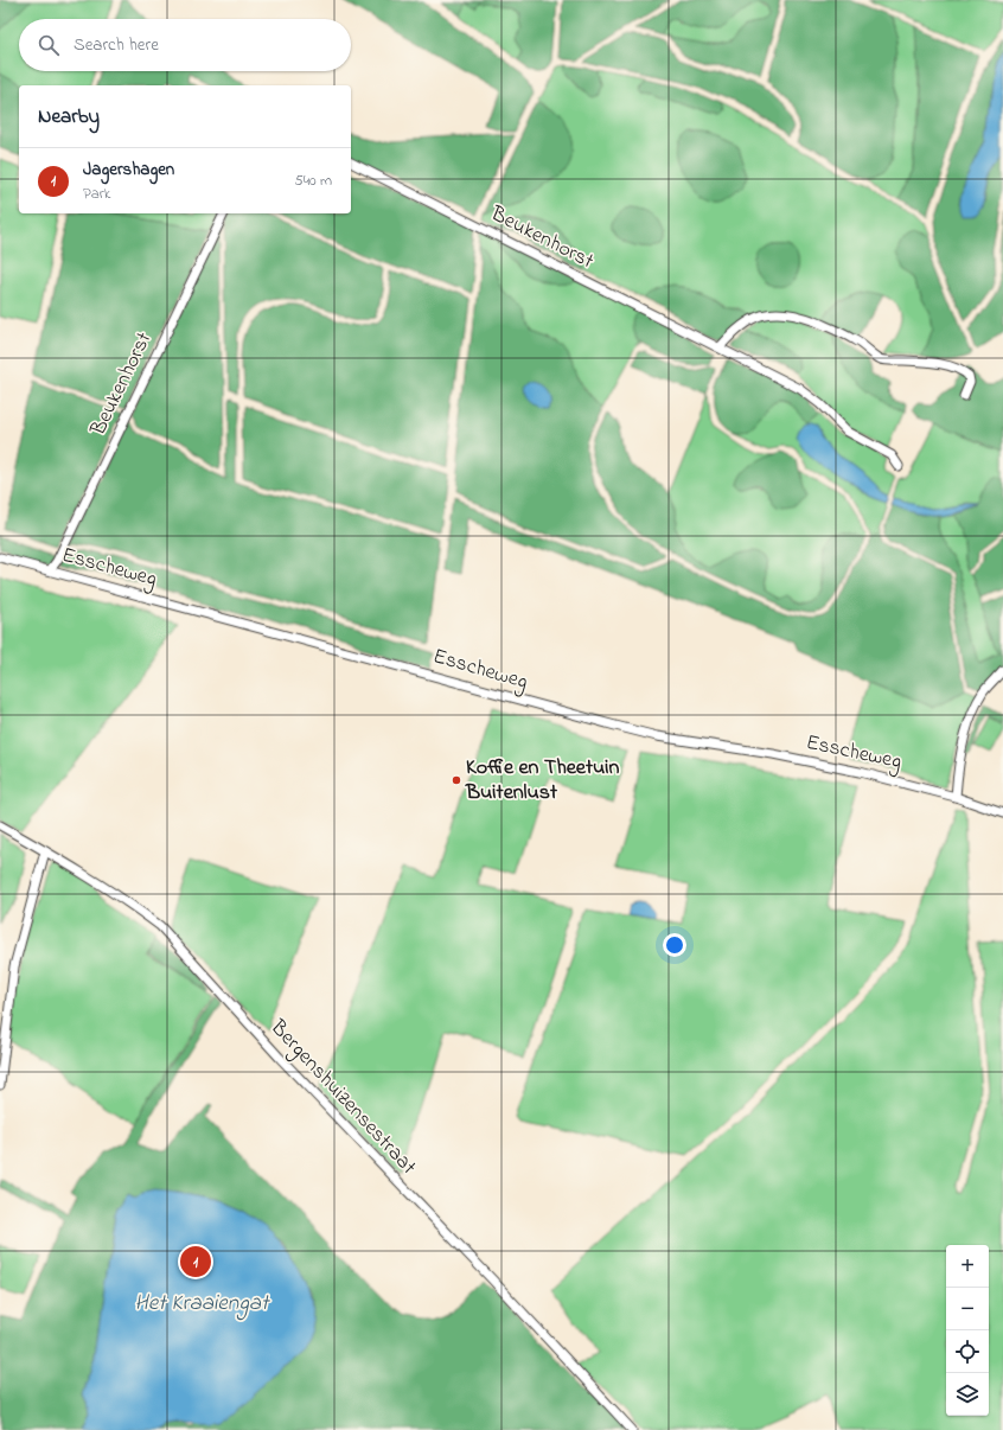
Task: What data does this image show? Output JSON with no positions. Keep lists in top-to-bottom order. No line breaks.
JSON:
{"streets":{"street":["Beukenhorst","Esscheweg","Bergenshuizensestraat"]},"crossings":[["Beukenhorst","Esscheweg"]],"water":["Het Kraaiengat"],"places":["Koffie en Theetuin Buitenlust"],"page":{"search":"Search here","heading":"Nearby","list":[{"mark":"1","name":"Jagershagen","note":"Park","value":"540 m"}],"pins":"1","map_buttons":["+","−"]}}
